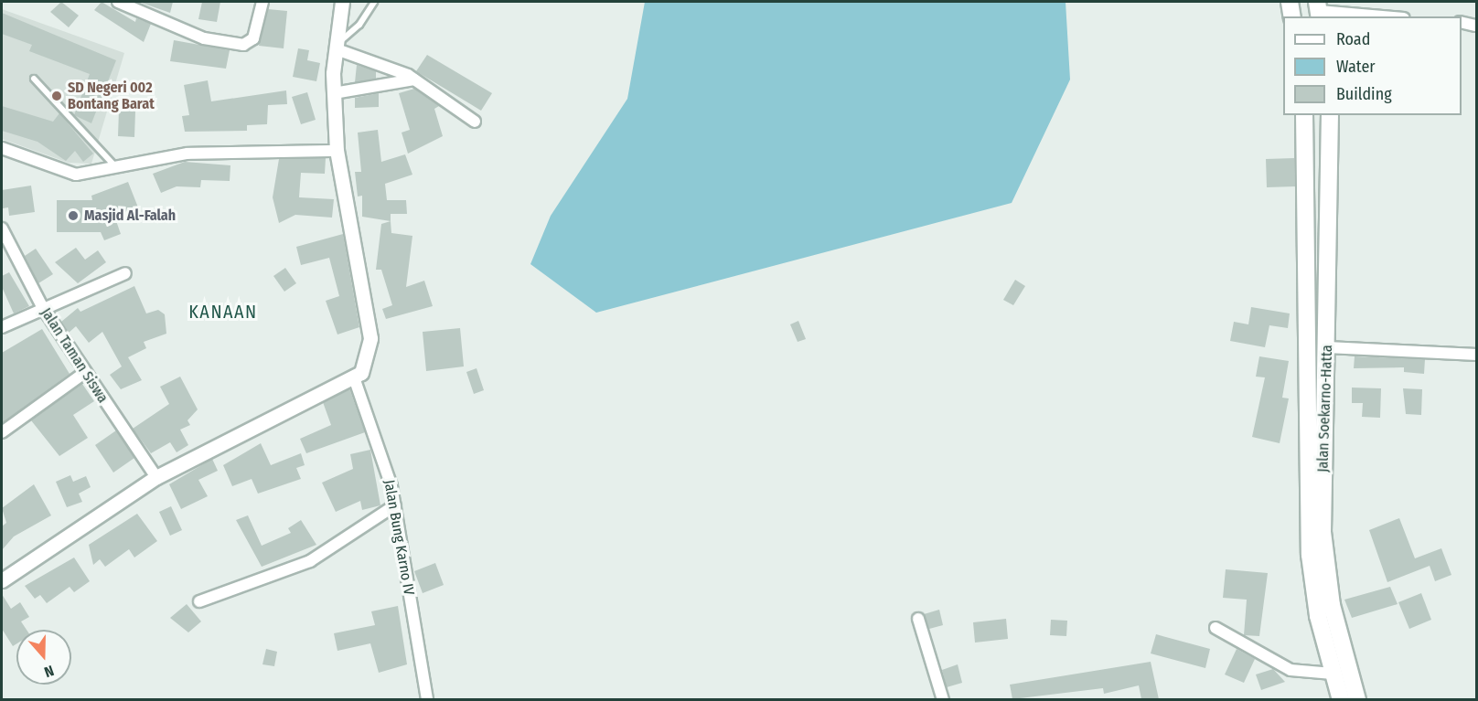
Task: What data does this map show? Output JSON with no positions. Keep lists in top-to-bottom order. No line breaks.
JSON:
{"streets":{"main road":["Jalan Soekarno-Hatta"],"street":["Jalan Taman Siswa","Jalan Bung Karno IV"]},"districts":["KANAAN"],"places":["SD Negeri 002 Bontang Barat","Masjid Al-Falah"],"legend":["Road","Water","Building"],"north":"bottom"}
